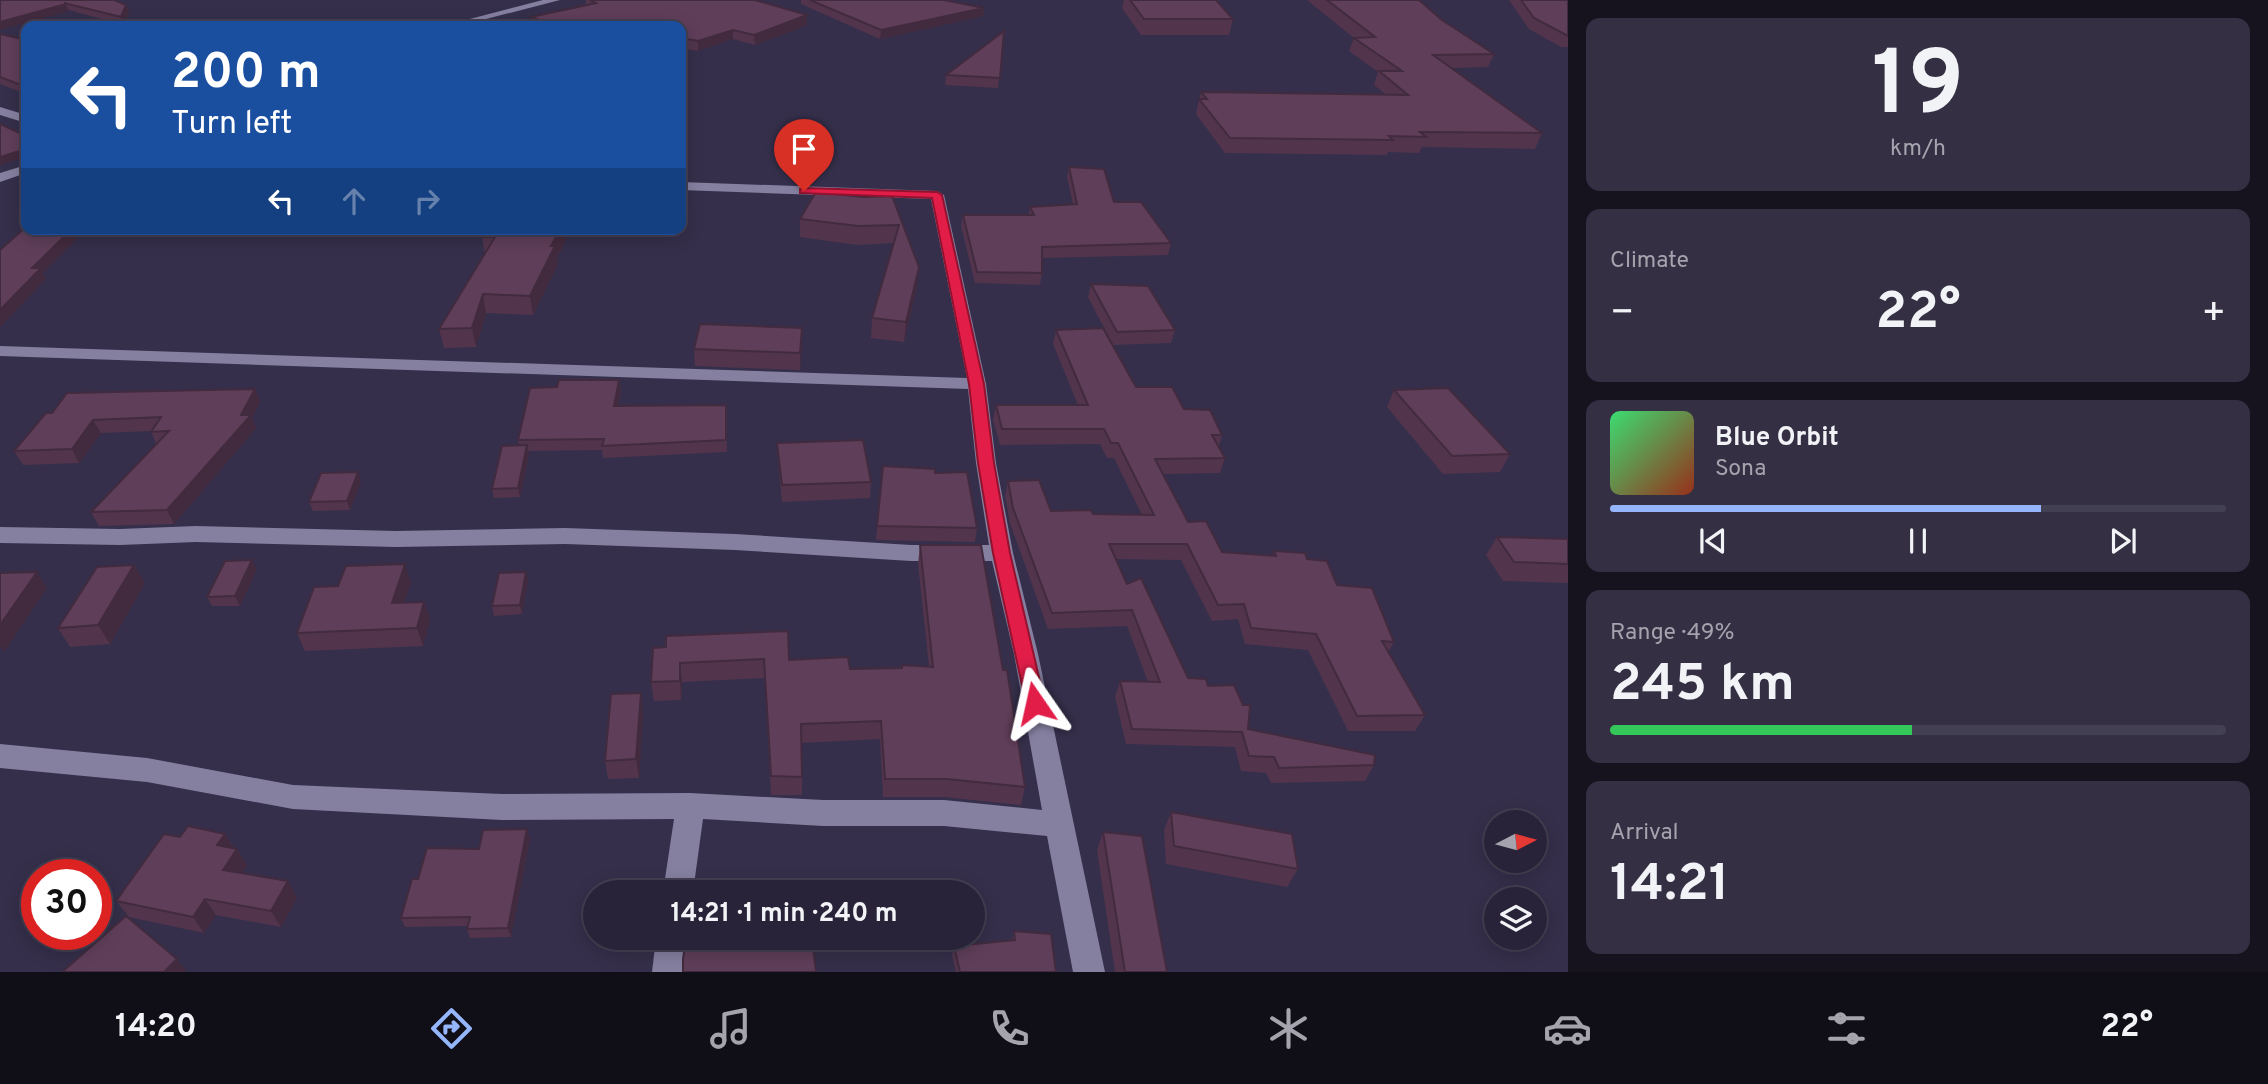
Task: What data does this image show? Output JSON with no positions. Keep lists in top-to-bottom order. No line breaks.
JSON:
{"north":"right","page":{"tile":[["19","km/h"],"Climate",["Range · 49%","245 km"],["Arrival","14:21"]],"turn":["200 m","Turn left"],"heat":["−","22°","+"],"song":["Blue Orbit","Sona"],"limit":"30","trip":"14:21 · 1 min · 240 m","tabs":["14:20","22°"]}}
